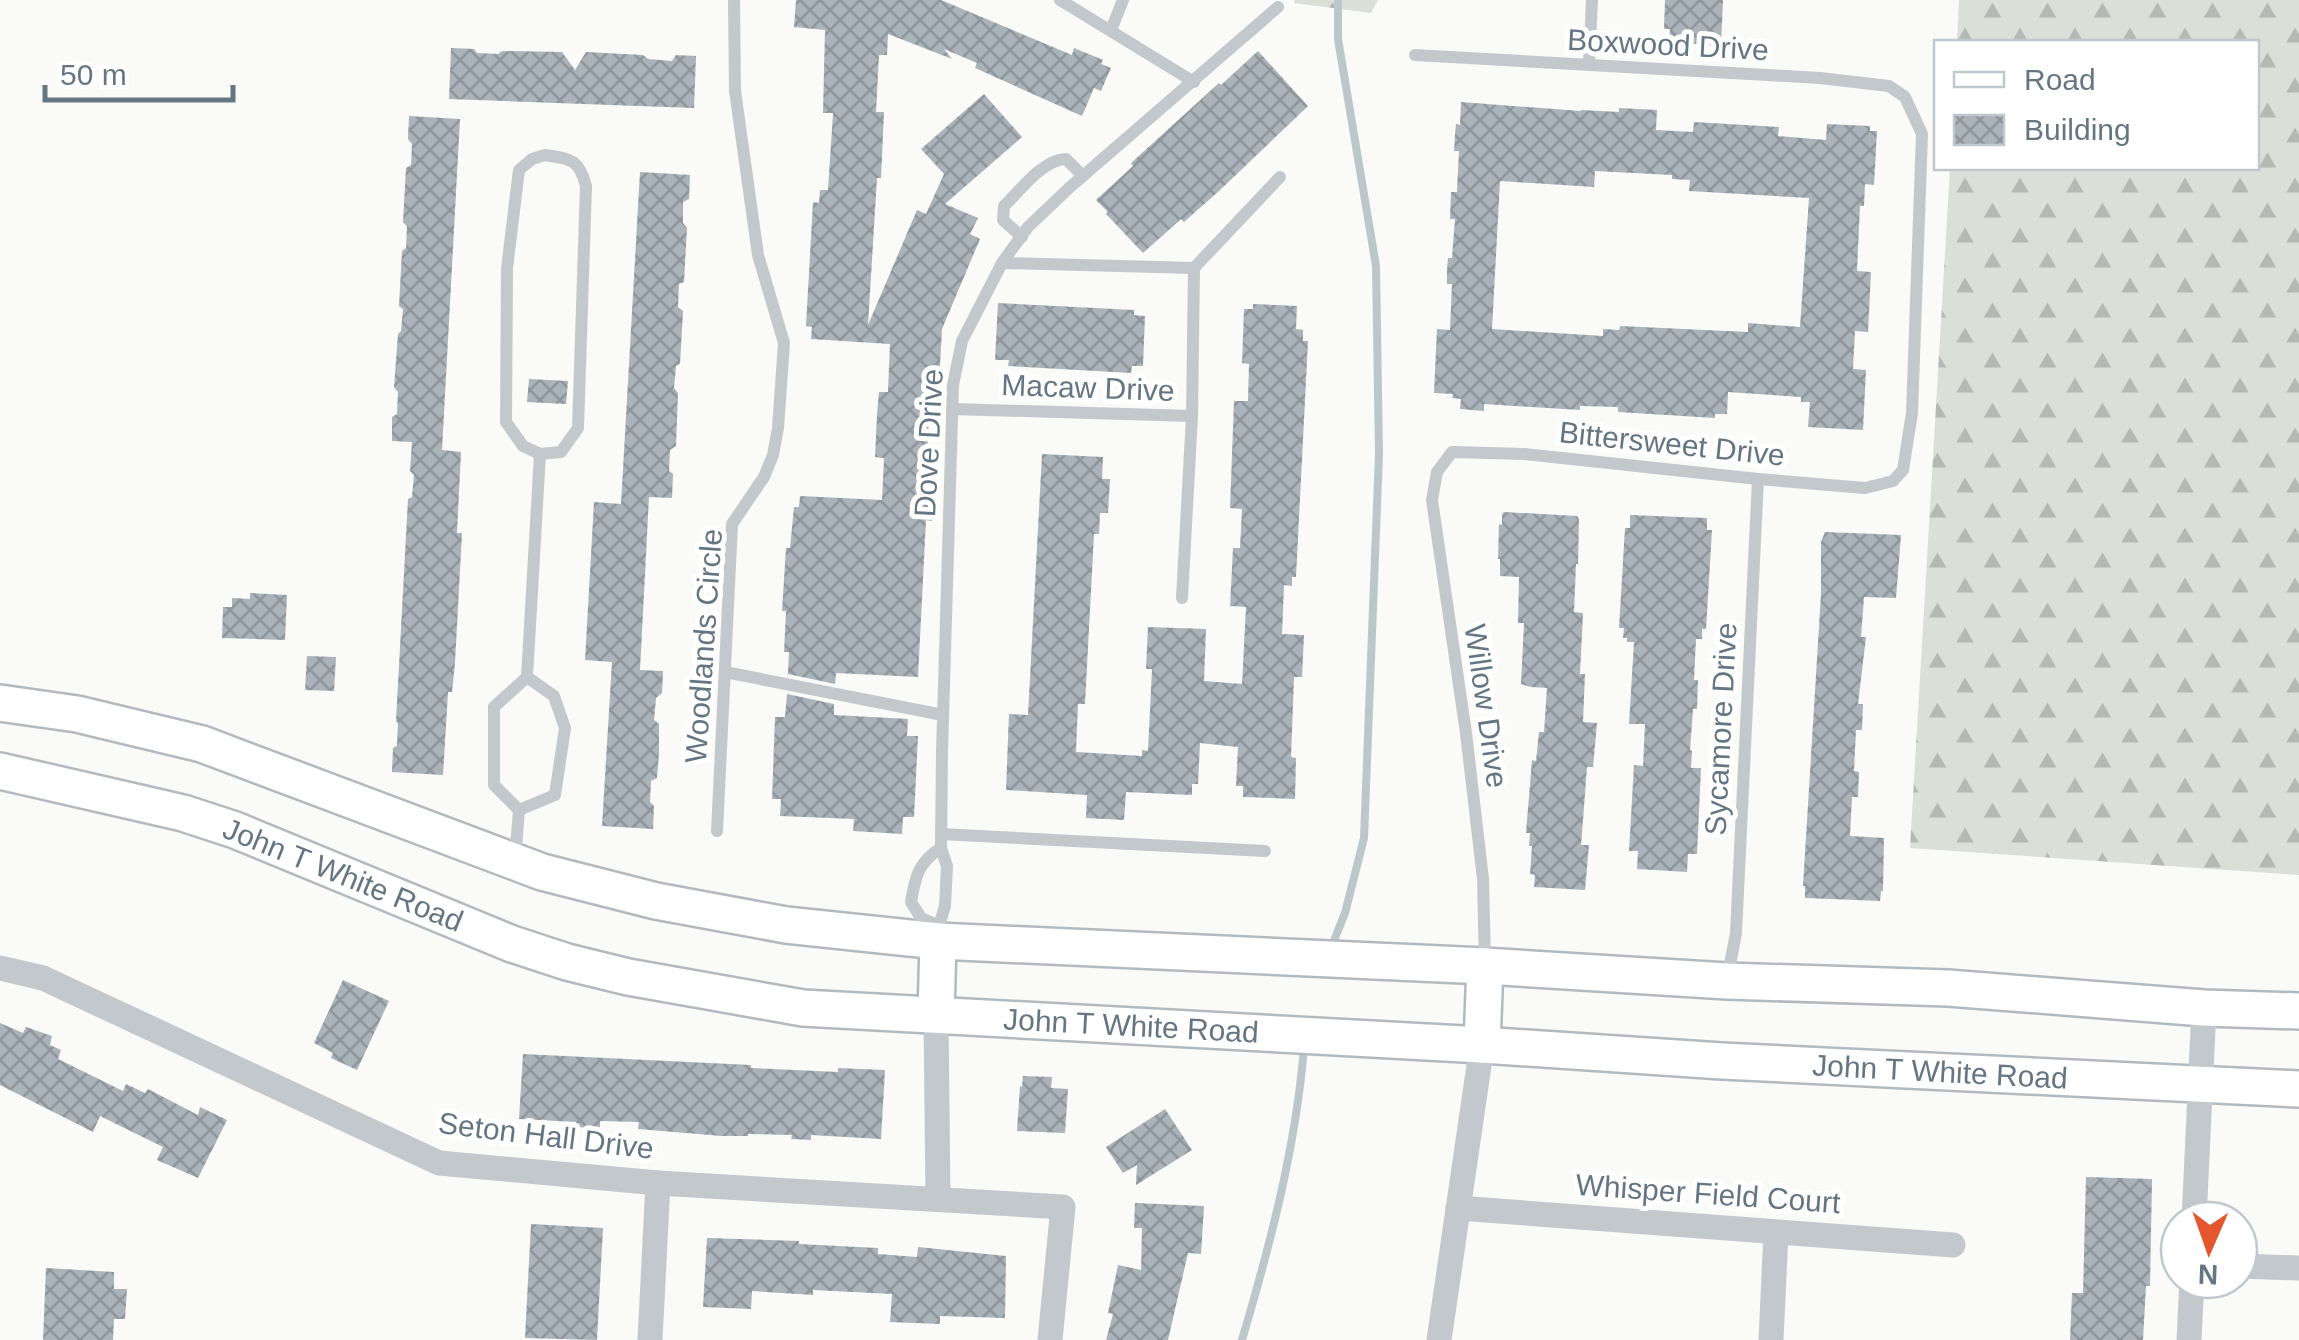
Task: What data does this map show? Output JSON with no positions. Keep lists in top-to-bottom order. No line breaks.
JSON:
{"streets":{"main road":["John T White Road"],"street":["Seton Hall Drive","Whisper Field Court"],"lane":["Boxwood Drive","Macaw Drive","Dove Drive","Bittersweet Drive","Woodlands Circle","Willow Drive","Sycamore Drive"]},"crossings":[["Boxwood Drive","Bittersweet Drive"],["Macaw Drive","Dove Drive"],["Bittersweet Drive","Willow Drive"],["Bittersweet Drive","Sycamore Drive"]],"legend":["Road","Building"],"scale_bar":"50 m","north":"bottom"}
